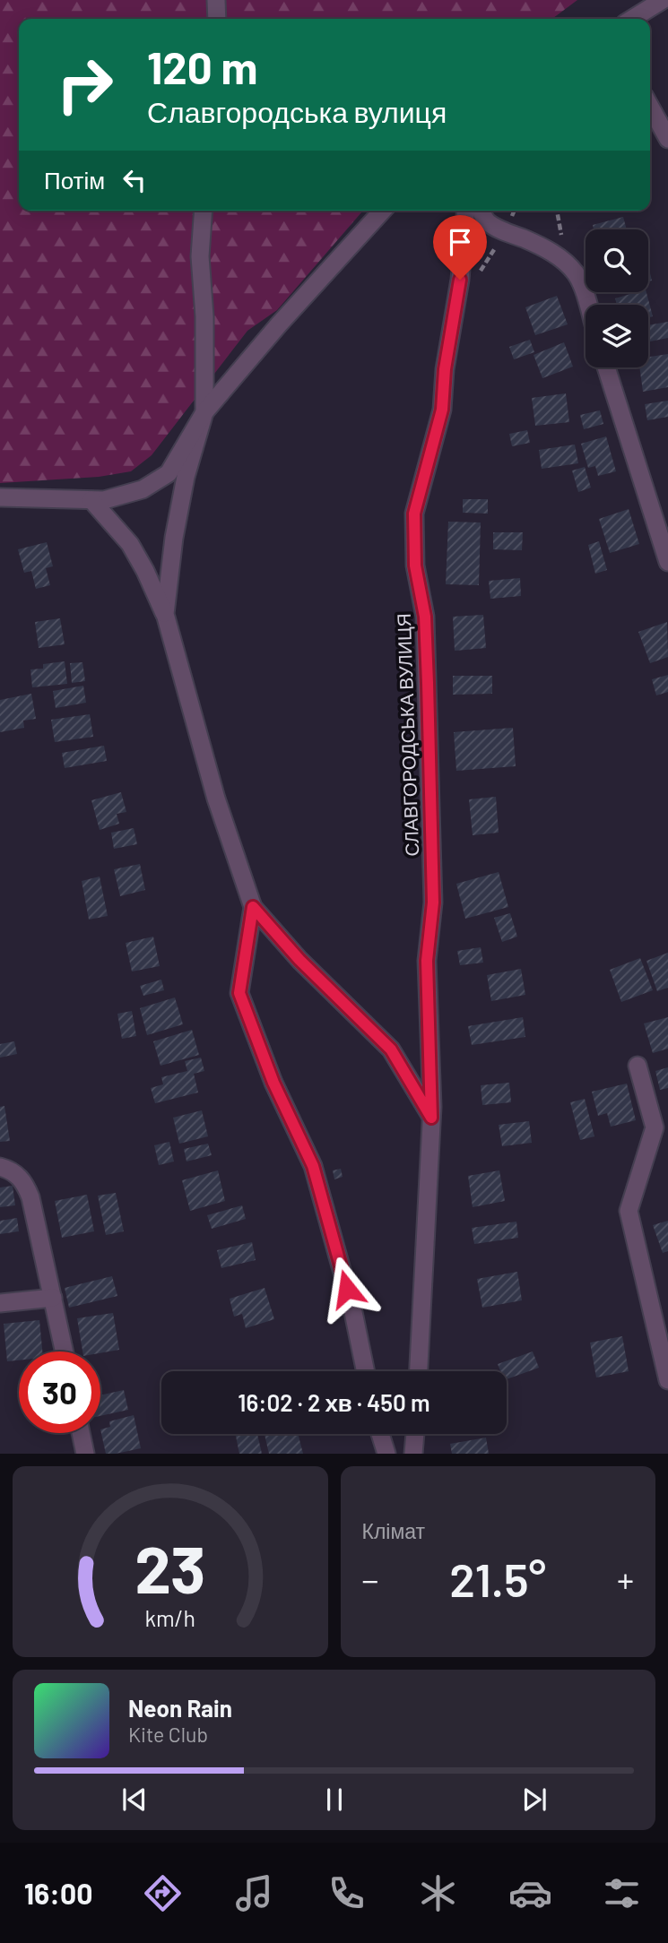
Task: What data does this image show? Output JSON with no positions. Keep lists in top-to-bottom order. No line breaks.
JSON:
{"streets":{"street":["СЛАВГОРОДСЬКА ВУЛИЦЯ"]},"page":{"turn":["120 m","Славгородська вулиця"],"then":"Потім","limit":"30","trip":"16:02 · 2 хв · 450 m","tile":"Клімат","heat":["−","21.5°","+"],"song":["Neon Rain","Kite Club"],"tabs":"16:00","gauge":["23","km/h"]}}
